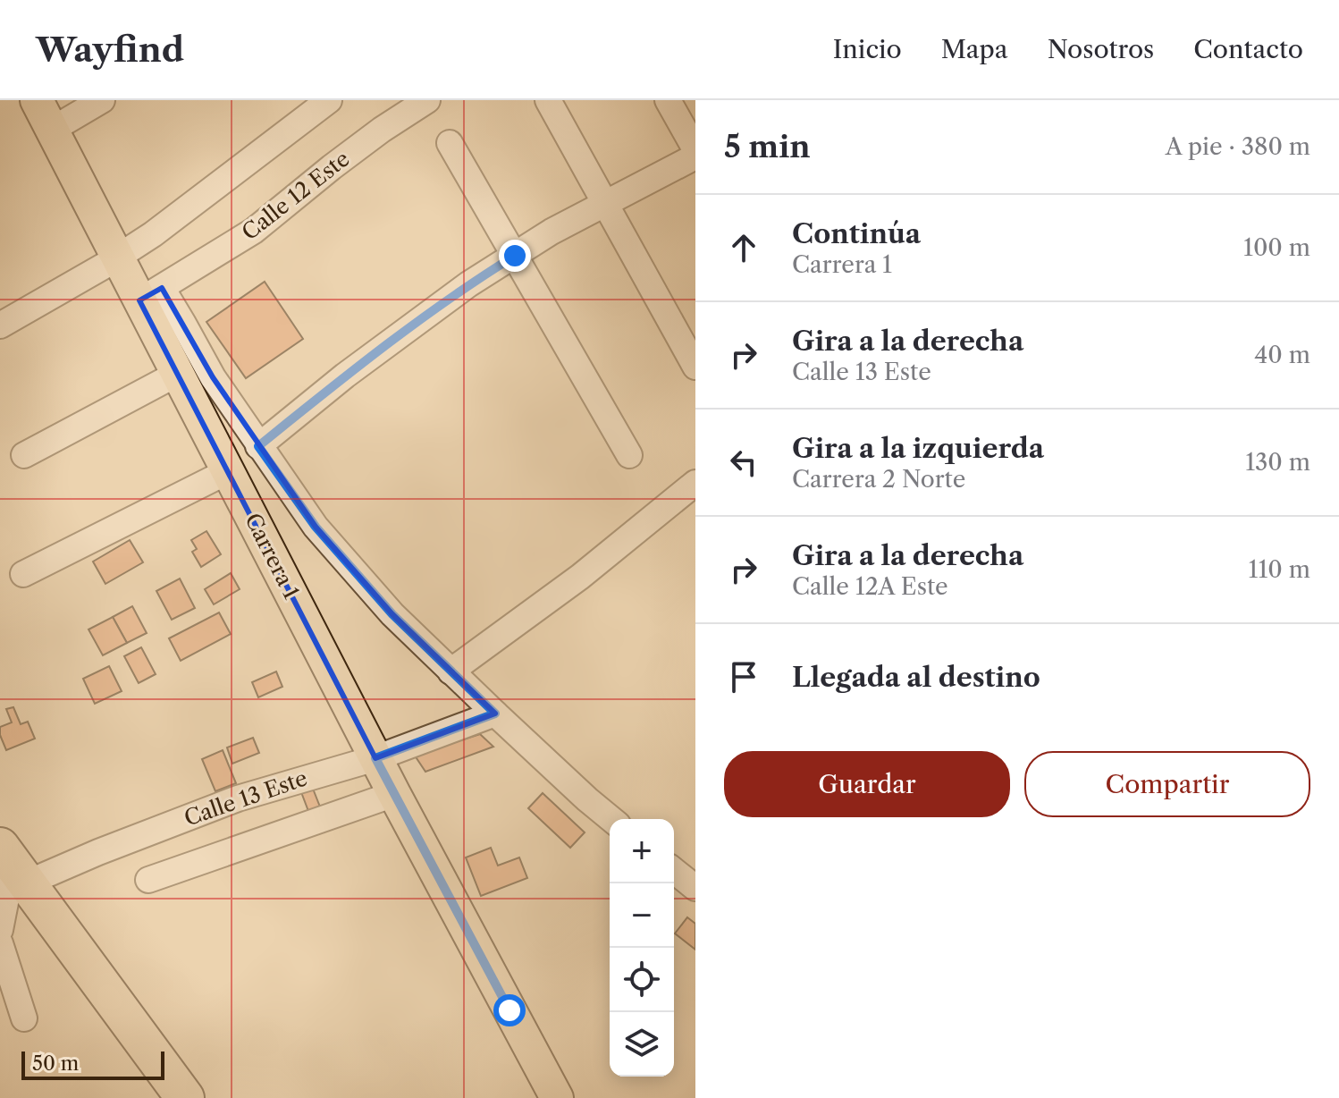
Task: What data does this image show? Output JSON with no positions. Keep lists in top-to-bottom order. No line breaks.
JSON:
{"streets":{"main road":["Carrera 1"],"street":["Calle 12 Este","Calle 13 Este"]},"crossings":[["Calle 12 Este","Carrera 1"],["Carrera 1","Calle 13 Este"]],"scale_bar":"50 m","page":{"header":"Wayfind","nav":["Inicio","Mapa","Nosotros","Contacto"],"heading":["5 min","A pie · 380 m"],"list":[["Continúa","Carrera 1","100 m"],["Gira a la derecha","Calle 13 Este","40 m"],["Gira a la izquierda","Carrera 2 Norte","130 m"],["Gira a la derecha","Calle 12A Este","110 m"],"Llegada al destino"],"buttons":["Guardar","Compartir"],"map_buttons":["+","−"],"scale":"50 m"}}
